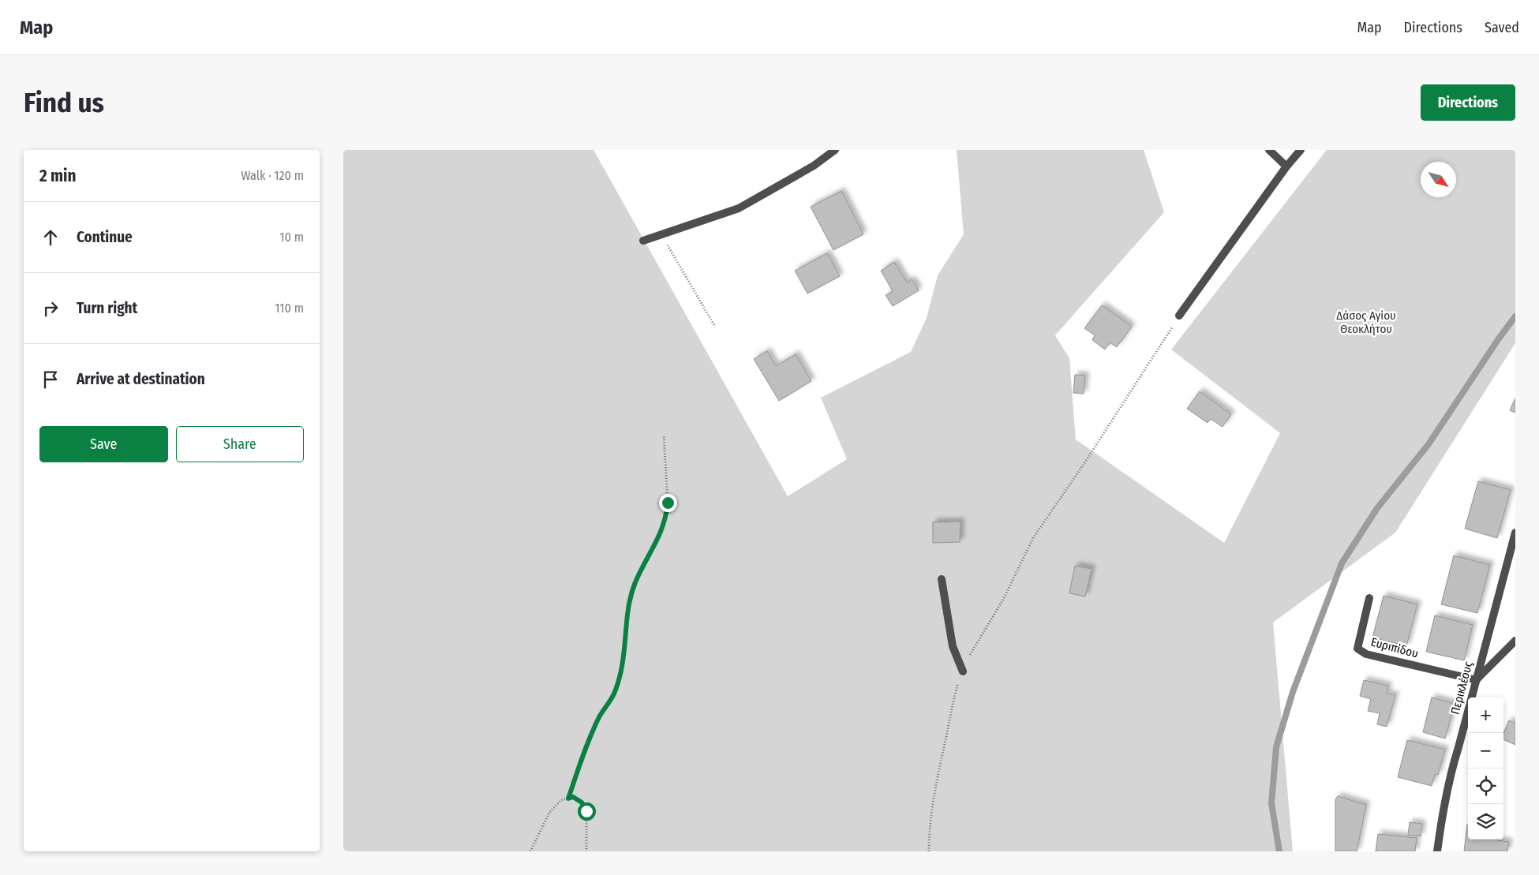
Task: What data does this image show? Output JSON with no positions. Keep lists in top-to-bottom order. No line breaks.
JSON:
{"streets":{"street":["Ευριπίδου","Περικλέους"]},"crossings":[["Ευριπίδου","Περικλέους"]],"parks":["Δάσος Αγίου Θεοκλήτου"],"north":"bottom right","page":{"header":"Map","nav":["Map","Directions","Saved"],"buttons":["Directions",["Save","Share"]],"title":"Find us","heading":["2 min","Walk · 120 m"],"list":[["Continue","10 m"],["Turn right","110 m"],"Arrive at destination"],"map_buttons":["+","−"]}}
